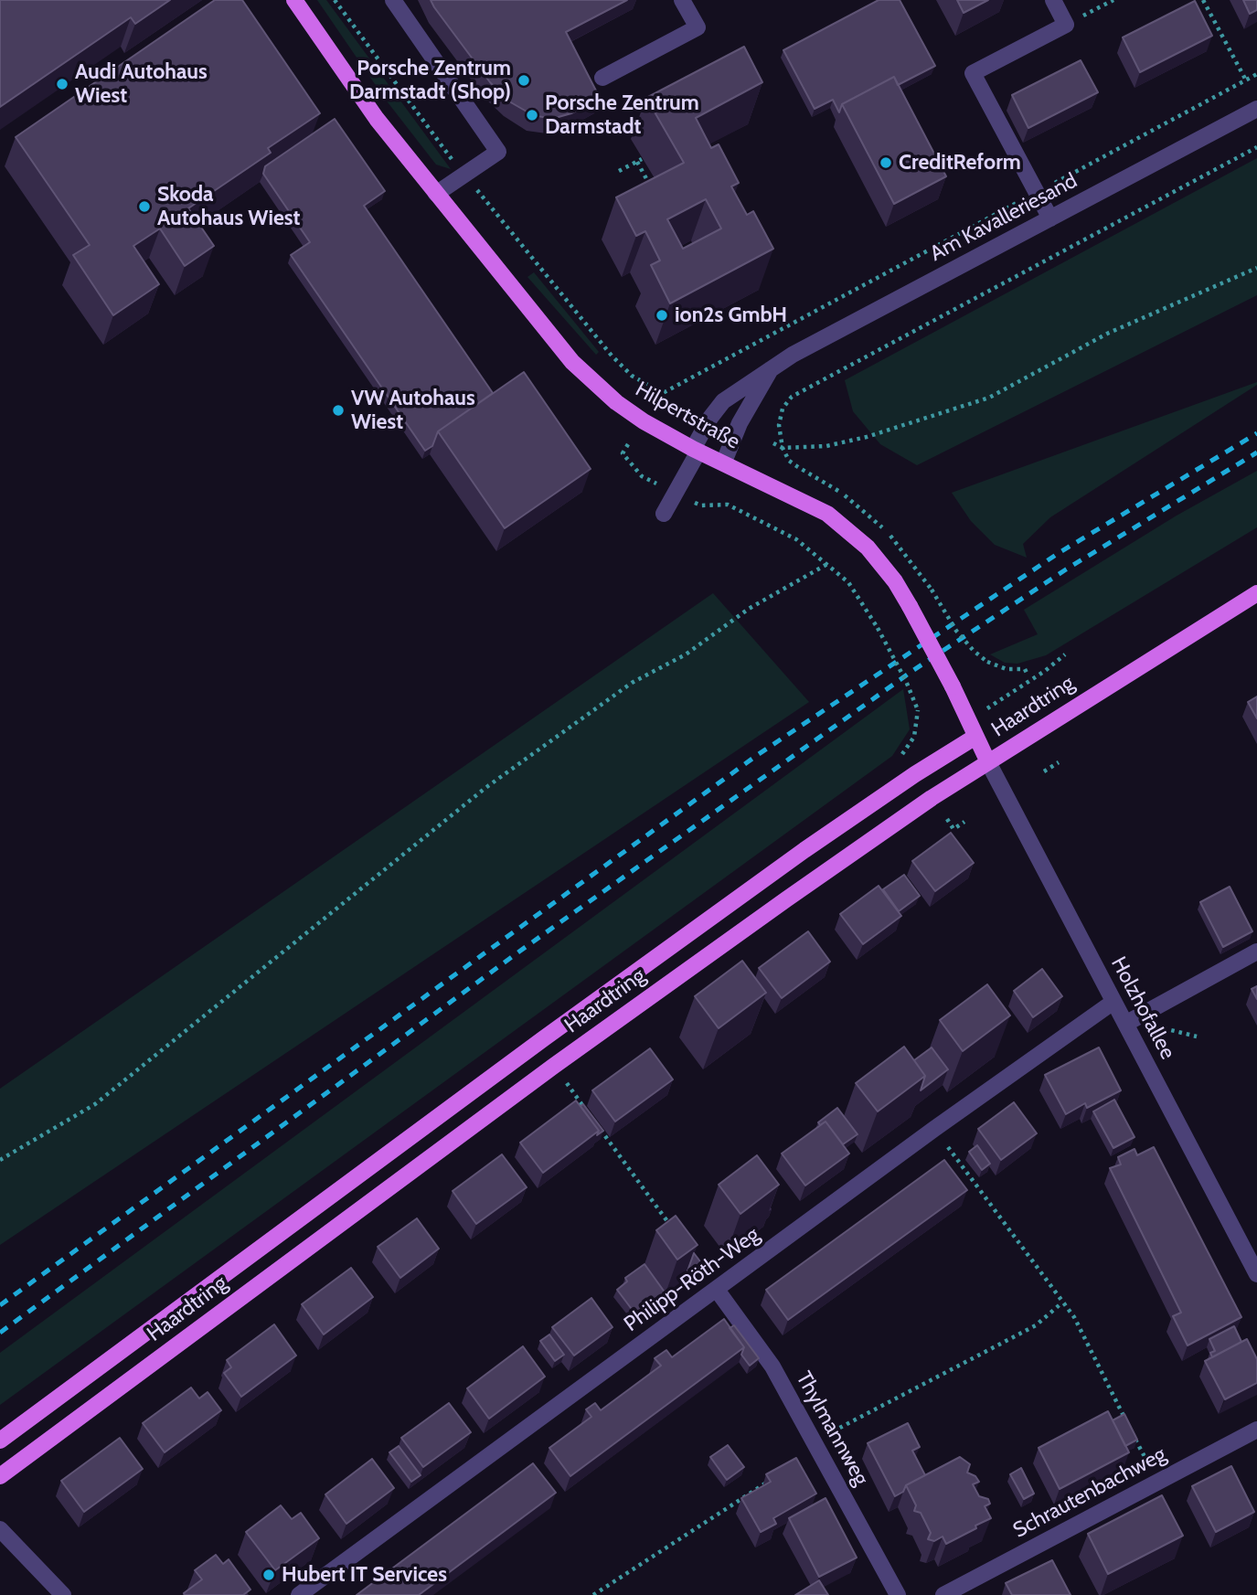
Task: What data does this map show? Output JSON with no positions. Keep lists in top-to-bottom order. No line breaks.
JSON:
{"streets":{"main road":["Hilpertstraße","Haardtring"],"street":["Am Kavalleriesand","Holzhofallee","Philipp-Röth-Weg","Thylmannweg","Schrautenbachweg"]},"crossings":[["Am Kavalleriesand","Hilpertstraße"],["Hilpertstraße","Haardtring"],["Hilpertstraße","Holzhofallee"],["Haardtring","Holzhofallee"],["Holzhofallee","Philipp-Röth-Weg"],["Philipp-Röth-Weg","Thylmannweg"]],"places":["Porsche Zentrum Darmstadt (Shop)","Audi Autohaus Wiest","Porsche Zentrum Darmstadt","CreditReform","Skoda Autohaus Wiest","ion2s GmbH","VW Autohaus Wiest","Hubert IT Services"]}
